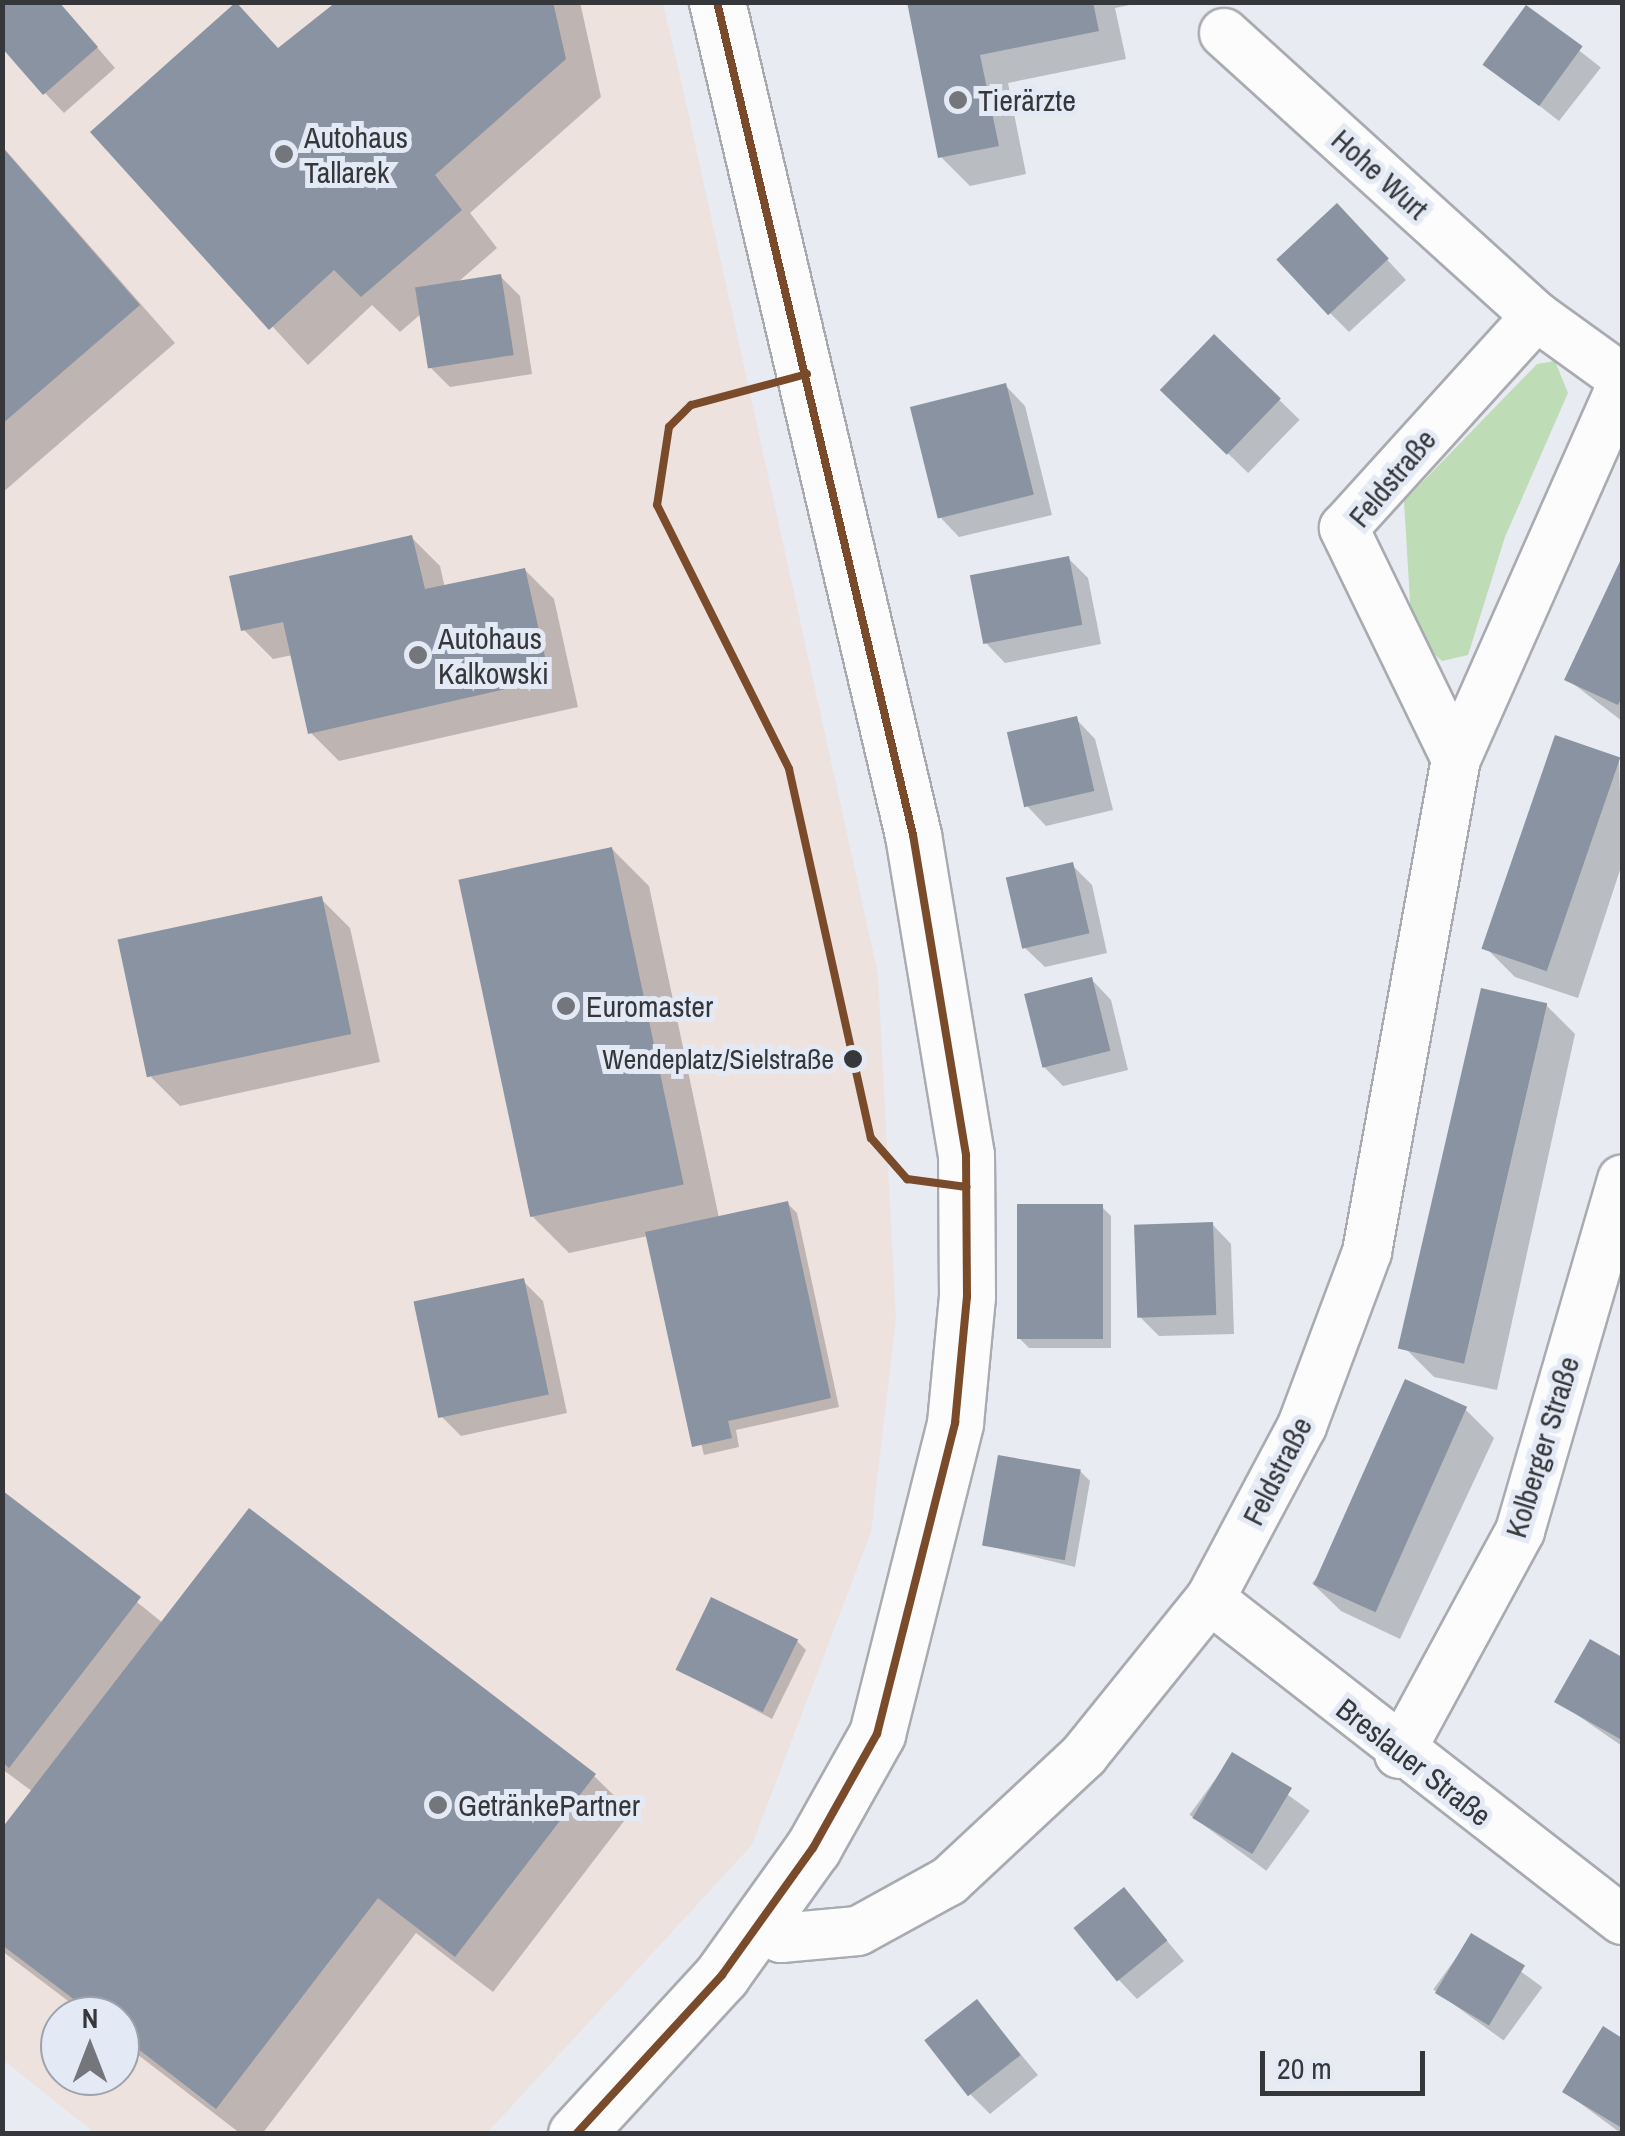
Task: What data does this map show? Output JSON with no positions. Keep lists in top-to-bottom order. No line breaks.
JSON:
{"streets":{"street":["Hohe Wurt","Feldstraße","Kolberger Straße","Breslauer Straße"]},"crossings":[["Hohe Wurt","Feldstraße"],["Feldstraße","Breslauer Straße"],["Kolberger Straße","Breslauer Straße"]],"places":["Tierärzte","Autohaus Tallarek","Autohaus Kalkowski","Euromaster","Wendeplatz/Sielstraße","GetränkePartner"],"scale_bar":"20 m","north":"top"}
